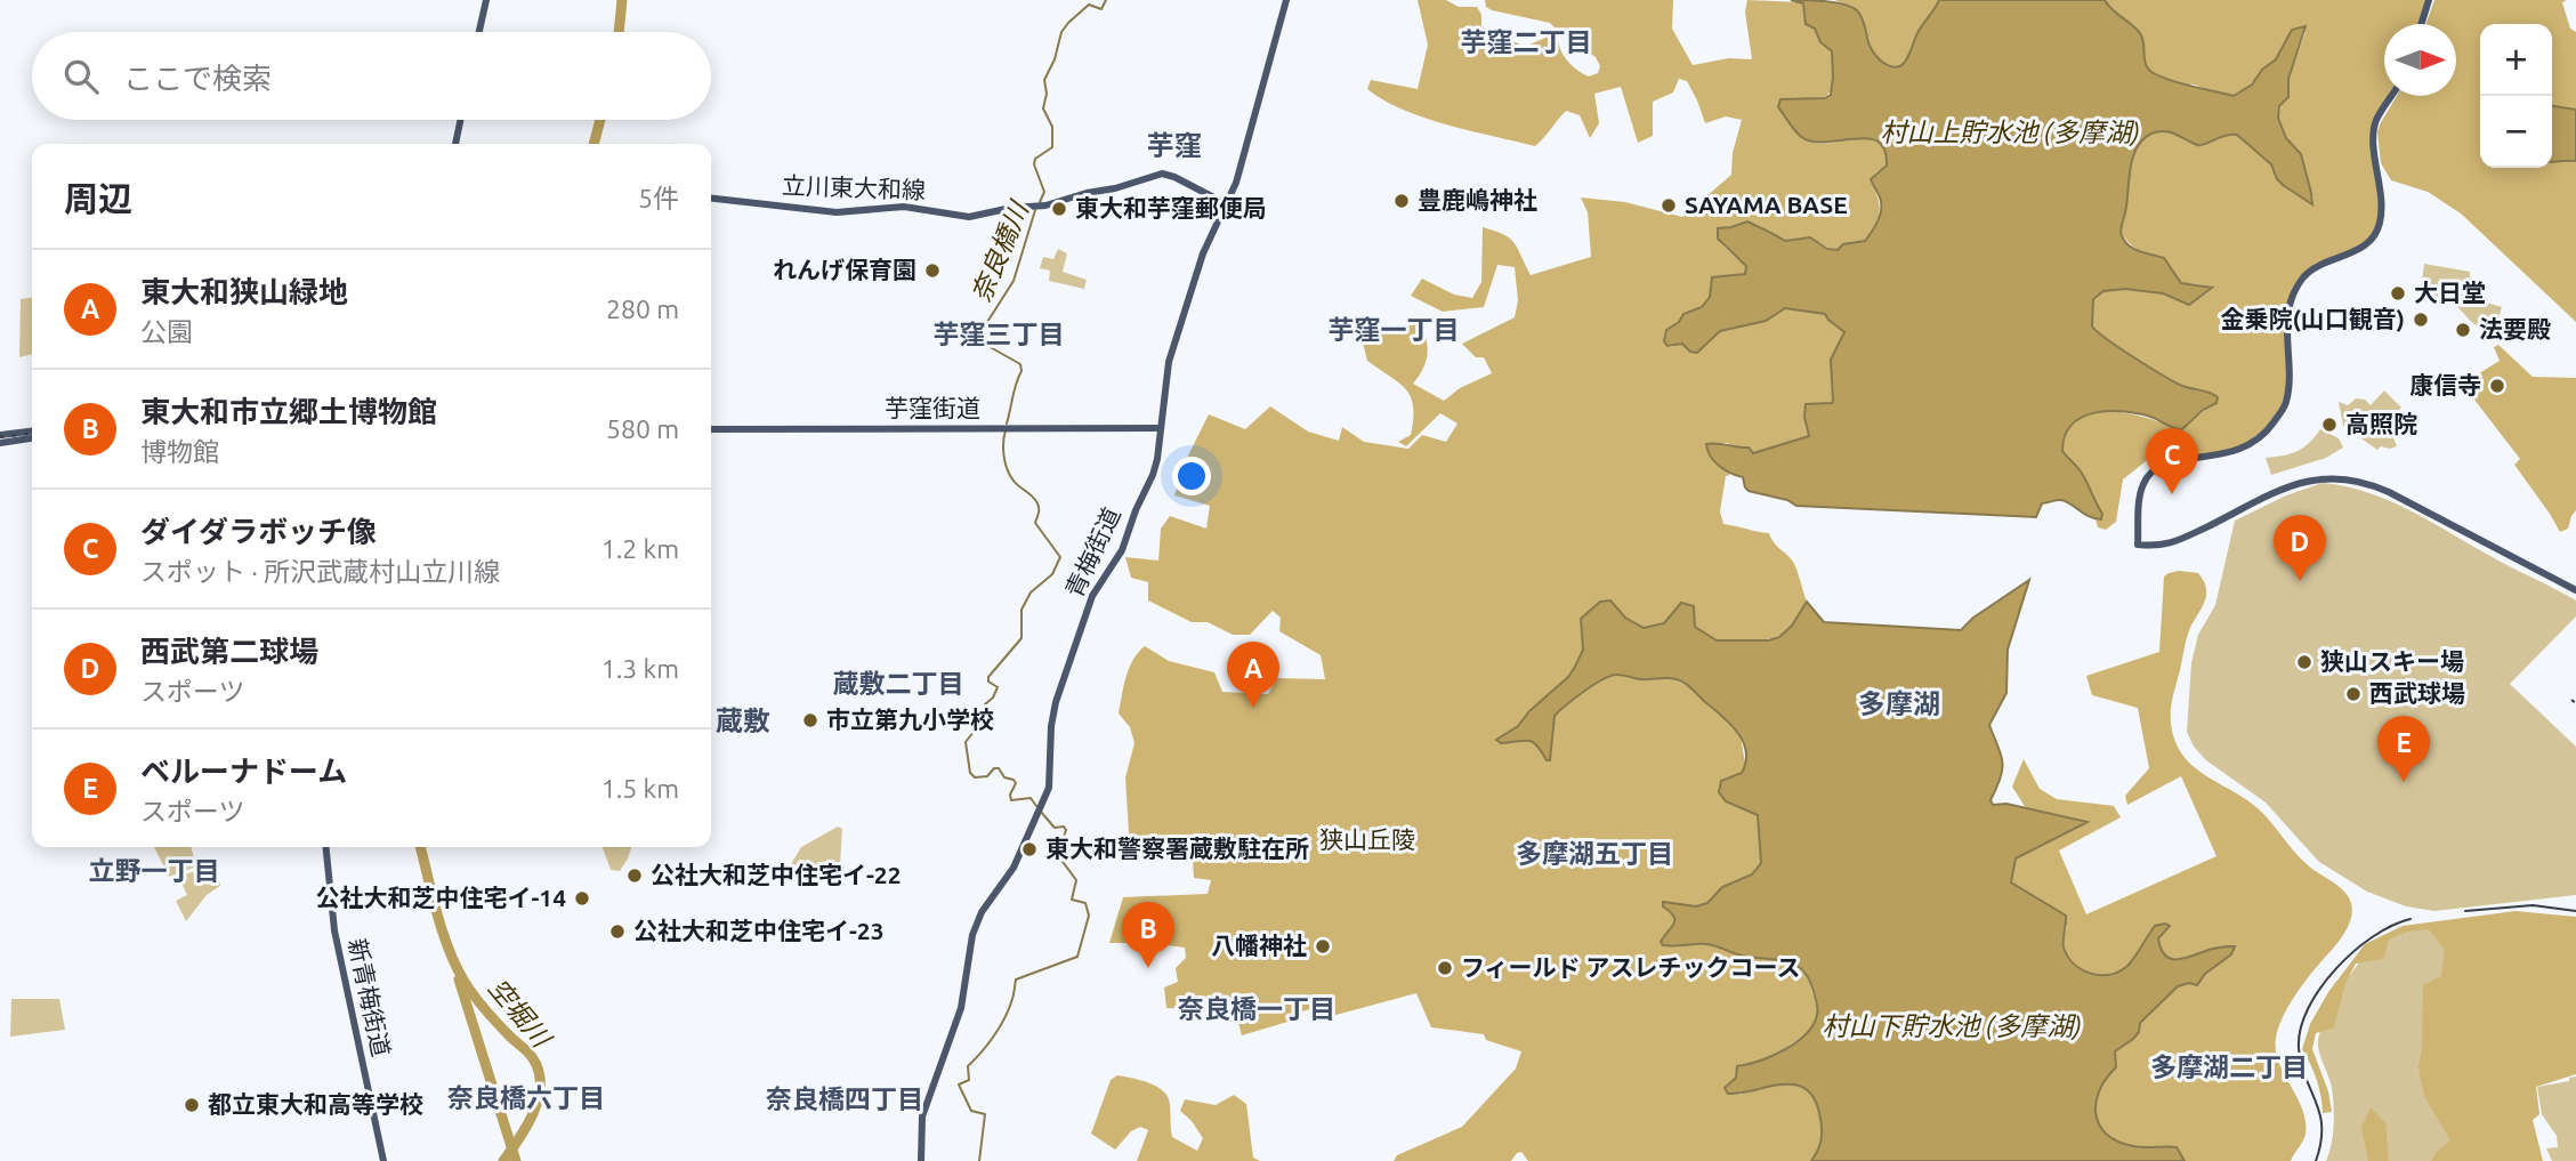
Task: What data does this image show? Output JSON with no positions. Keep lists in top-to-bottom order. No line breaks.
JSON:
{"streets":{"main road":["立川東大和線","芋窪街道","青梅街道","新青梅街道"]},"crossings":[["立川東大和線","青梅街道"],["芋窪街道","青梅街道"]],"districts":["芋窪二丁目","芋窪","芋窪一丁目","芋窪三丁目","蔵敷二丁目","多摩湖","蔵敷","多摩湖五丁目","立野一丁目","奈良橋一丁目","多摩湖二丁目","奈良橋六丁目","奈良橋四丁目"],"water":["村山上貯水池 (多摩湖)","奈良橋川","空堀川","村山下貯水池 (多摩湖)"],"parks":["狭山丘陵"],"places":["豊鹿嶋神社","SAYAMA BASE","東大和芋窪郵便局","れんげ保育園","大日堂","金乗院(山口観音)","法要殿","康信寺","高照院","狭山スキー場","西武球場","市立第九小学校","東大和警察署蔵敷駐在所","公社大和芝中住宅イ-22","公社大和芝中住宅イ-14","公社大和芝中住宅イ-23","八幡神社","フィールド アスレチックコース","都立東大和高等学校"],"north":"right","page":{"map_buttons":["+","−"],"search":"ここで検索","heading":["周辺","5件"],"list":[{"mark":"A","name":"東大和狭山緑地","note":"公園","value":"280 m"},{"mark":"B","name":"東大和市立郷土博物館","note":"博物館","value":"580 m"},{"mark":"C","name":"ダイダラボッチ像","note":"スポット · 所沢武蔵村山立川線","value":"1.2 km"},{"mark":"D","name":"西武第二球場","note":"スポーツ","value":"1.3 km"},{"mark":"E","name":"ベルーナドーム","note":"スポーツ","value":"1.5 km"}],"pins":["C","D","A","E","B"]}}
